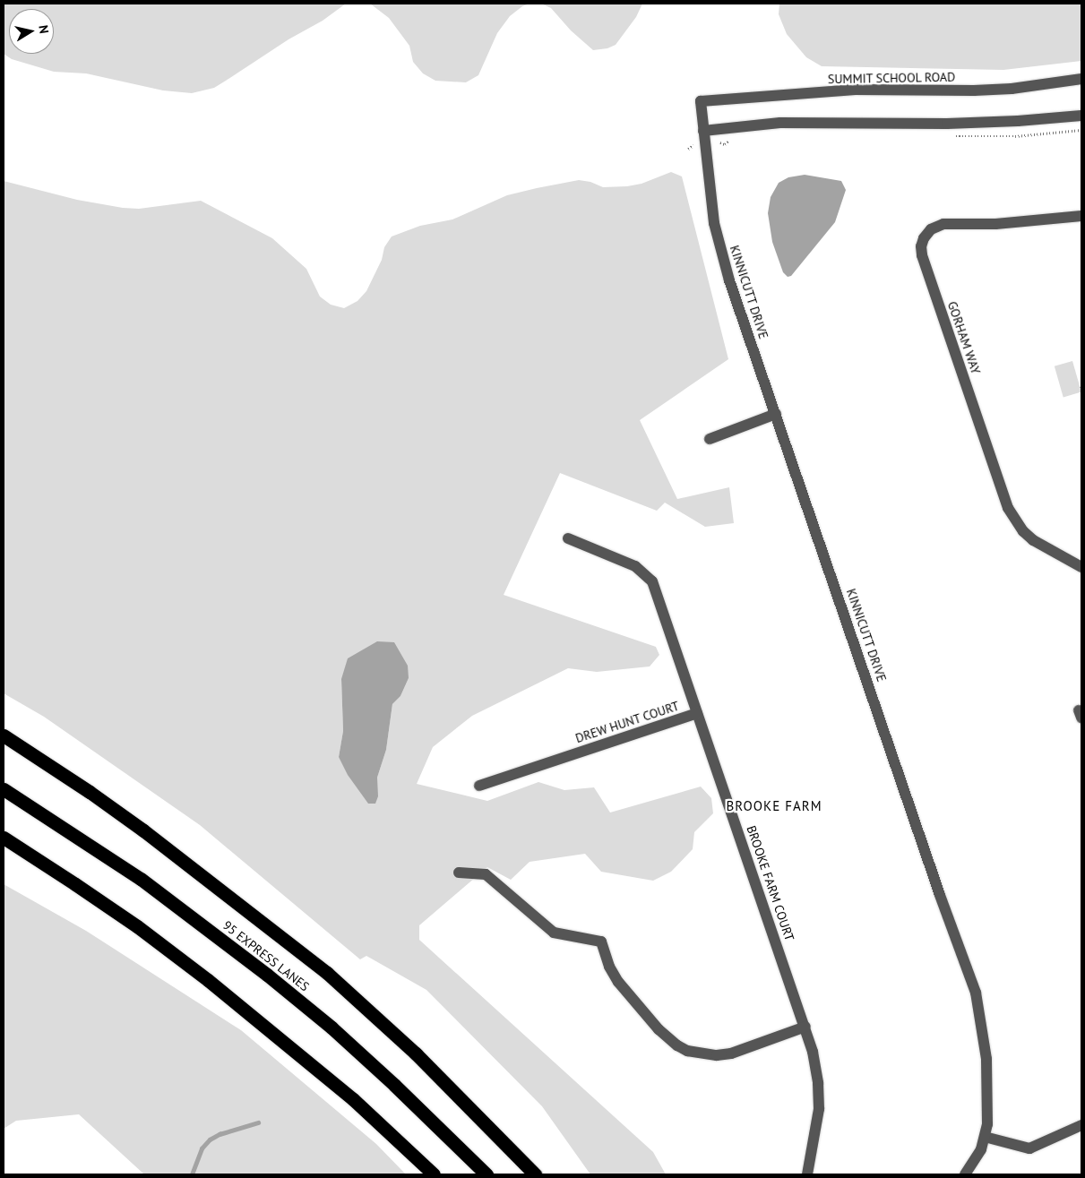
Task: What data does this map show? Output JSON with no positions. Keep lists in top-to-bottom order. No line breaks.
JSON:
{"streets":{"highway":["95 EXPRESS LANES"],"street":["SUMMIT SCHOOL ROAD","KINNICUTT DRIVE","GORHAM WAY","DREW HUNT COURT","BROOKE FARM COURT"]},"crossings":[["SUMMIT SCHOOL ROAD","KINNICUTT DRIVE"],["DREW HUNT COURT","BROOKE FARM COURT"]],"districts":["BROOKE FARM"],"north":"right"}
